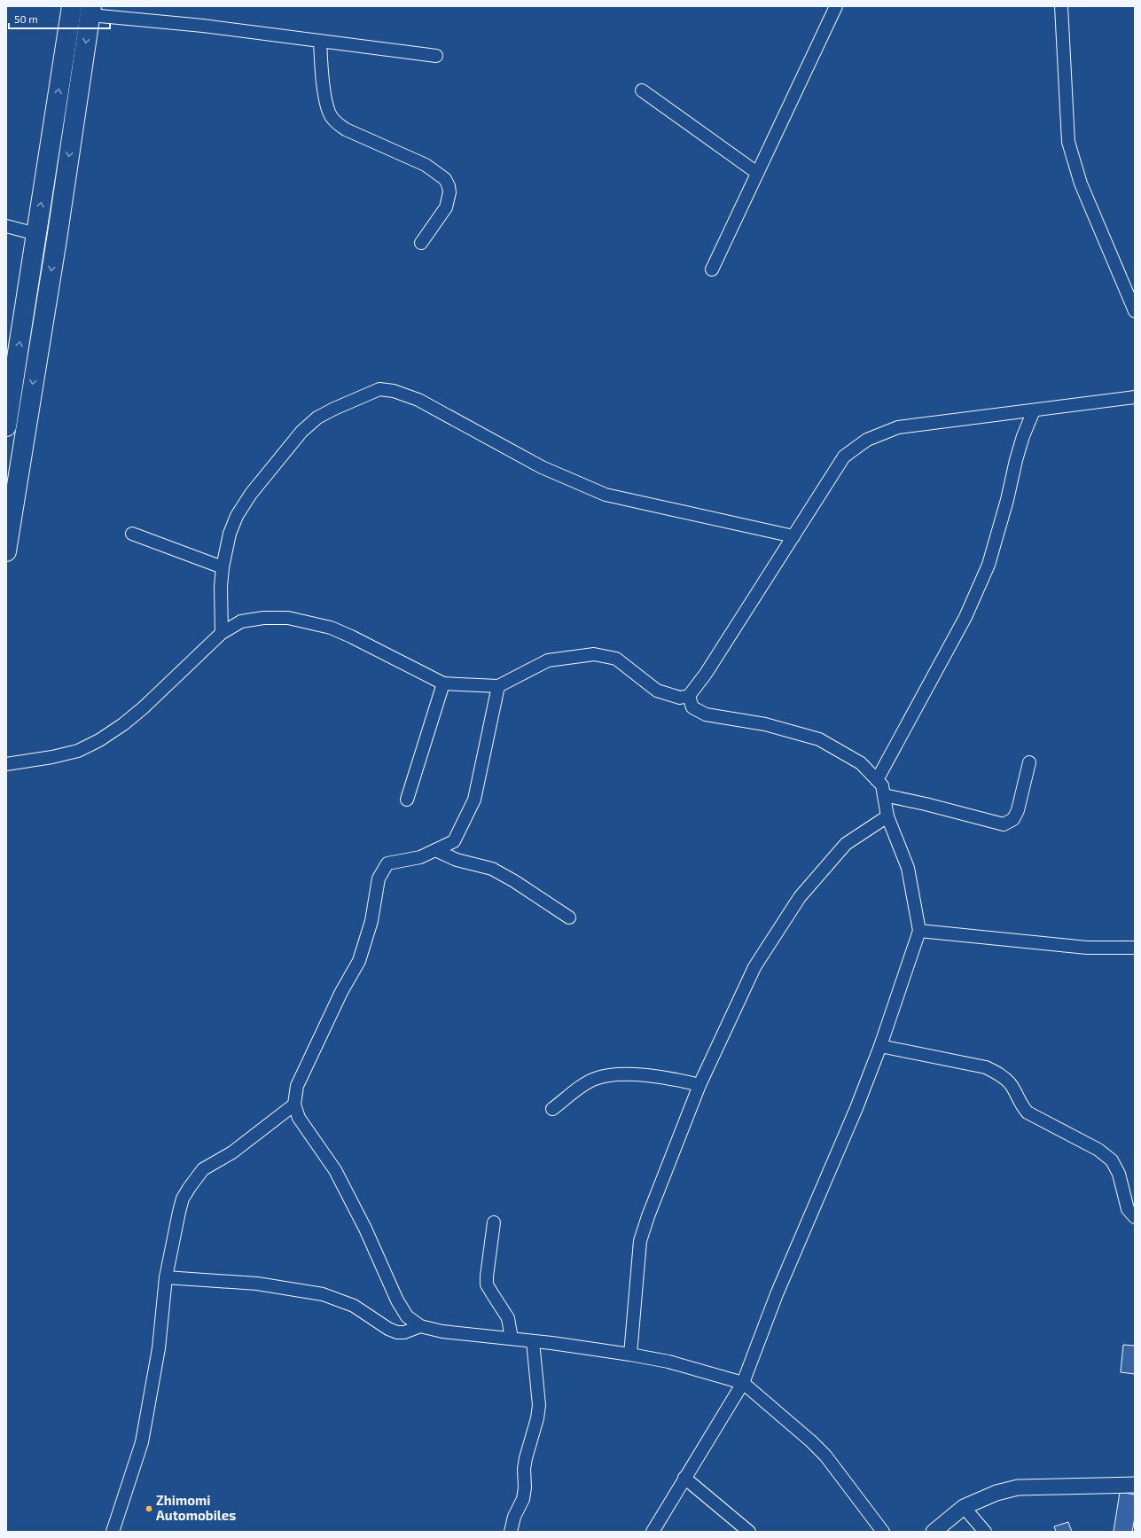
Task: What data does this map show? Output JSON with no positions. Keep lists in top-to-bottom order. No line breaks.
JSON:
{"places":["Zhimomi Automobiles"],"scale_bar":"50 m"}
